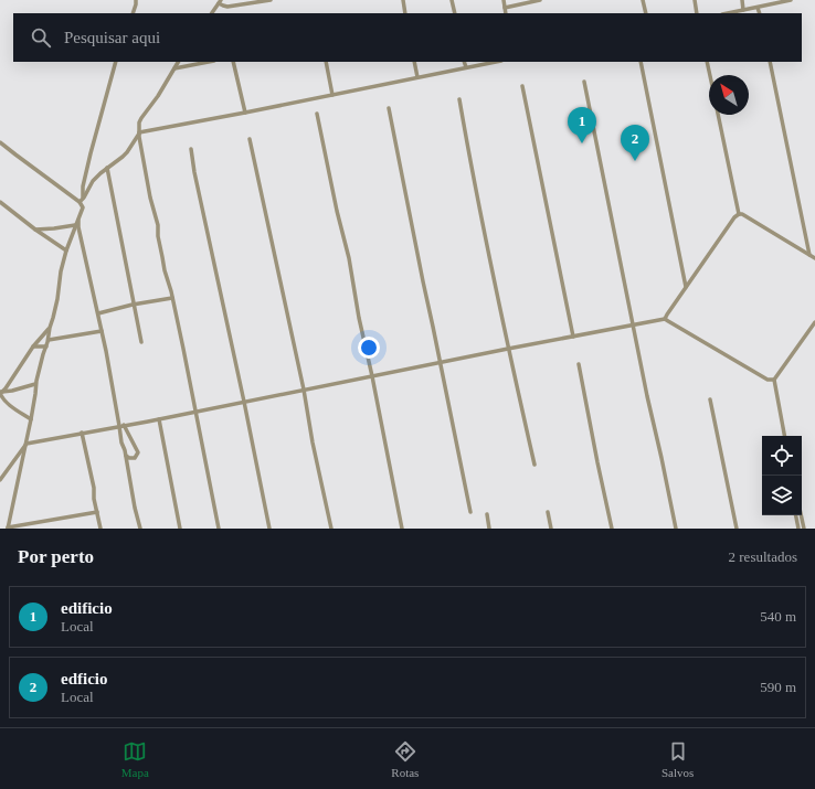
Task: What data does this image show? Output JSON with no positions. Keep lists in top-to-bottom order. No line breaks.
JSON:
{"north":"top left","page":{"search":"Pesquisar aqui","pins":["1","2"],"heading":["Por perto","2 resultados"],"list":[{"mark":"1","name":"edificio","note":"Local","value":"540 m"},{"mark":"2","name":"edficio","note":"Local","value":"590 m"}],"nav":["Mapa","Rotas","Salvos"]}}
